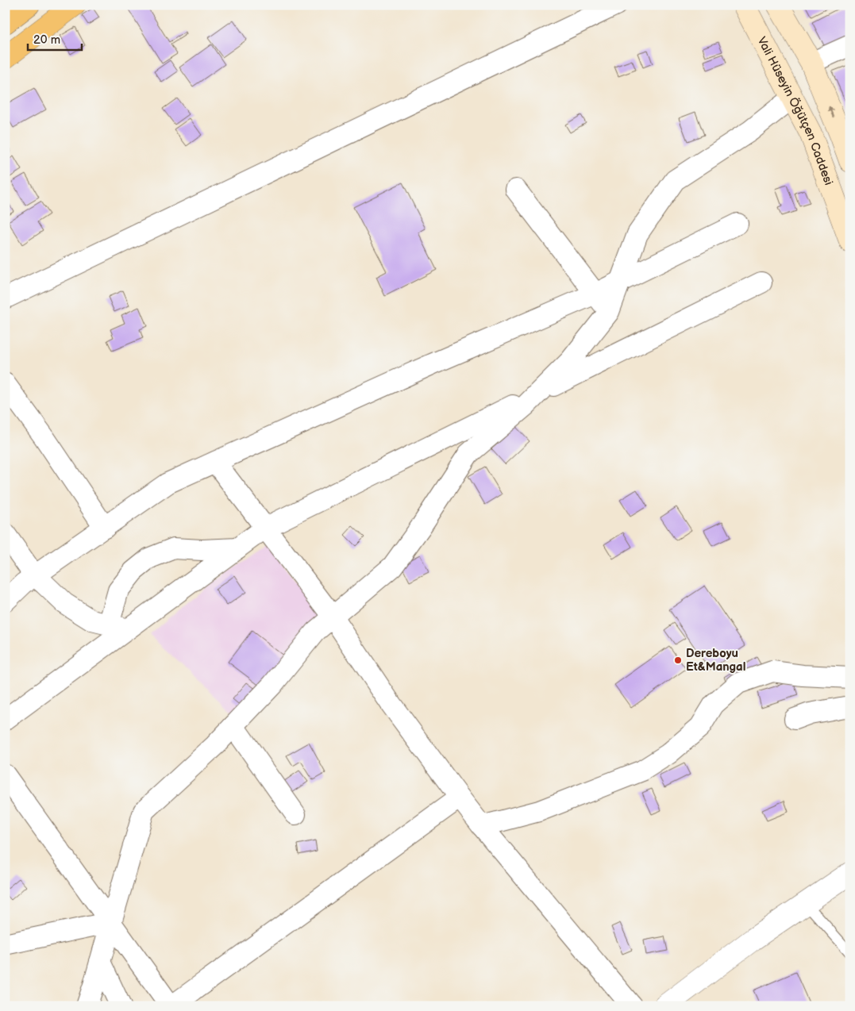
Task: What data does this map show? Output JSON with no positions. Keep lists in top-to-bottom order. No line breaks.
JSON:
{"streets":{"main road":["Vali Hüseyin Öğütçen Caddesi"]},"places":["Dereboyu Et&Mangal"],"scale_bar":"20 m"}
